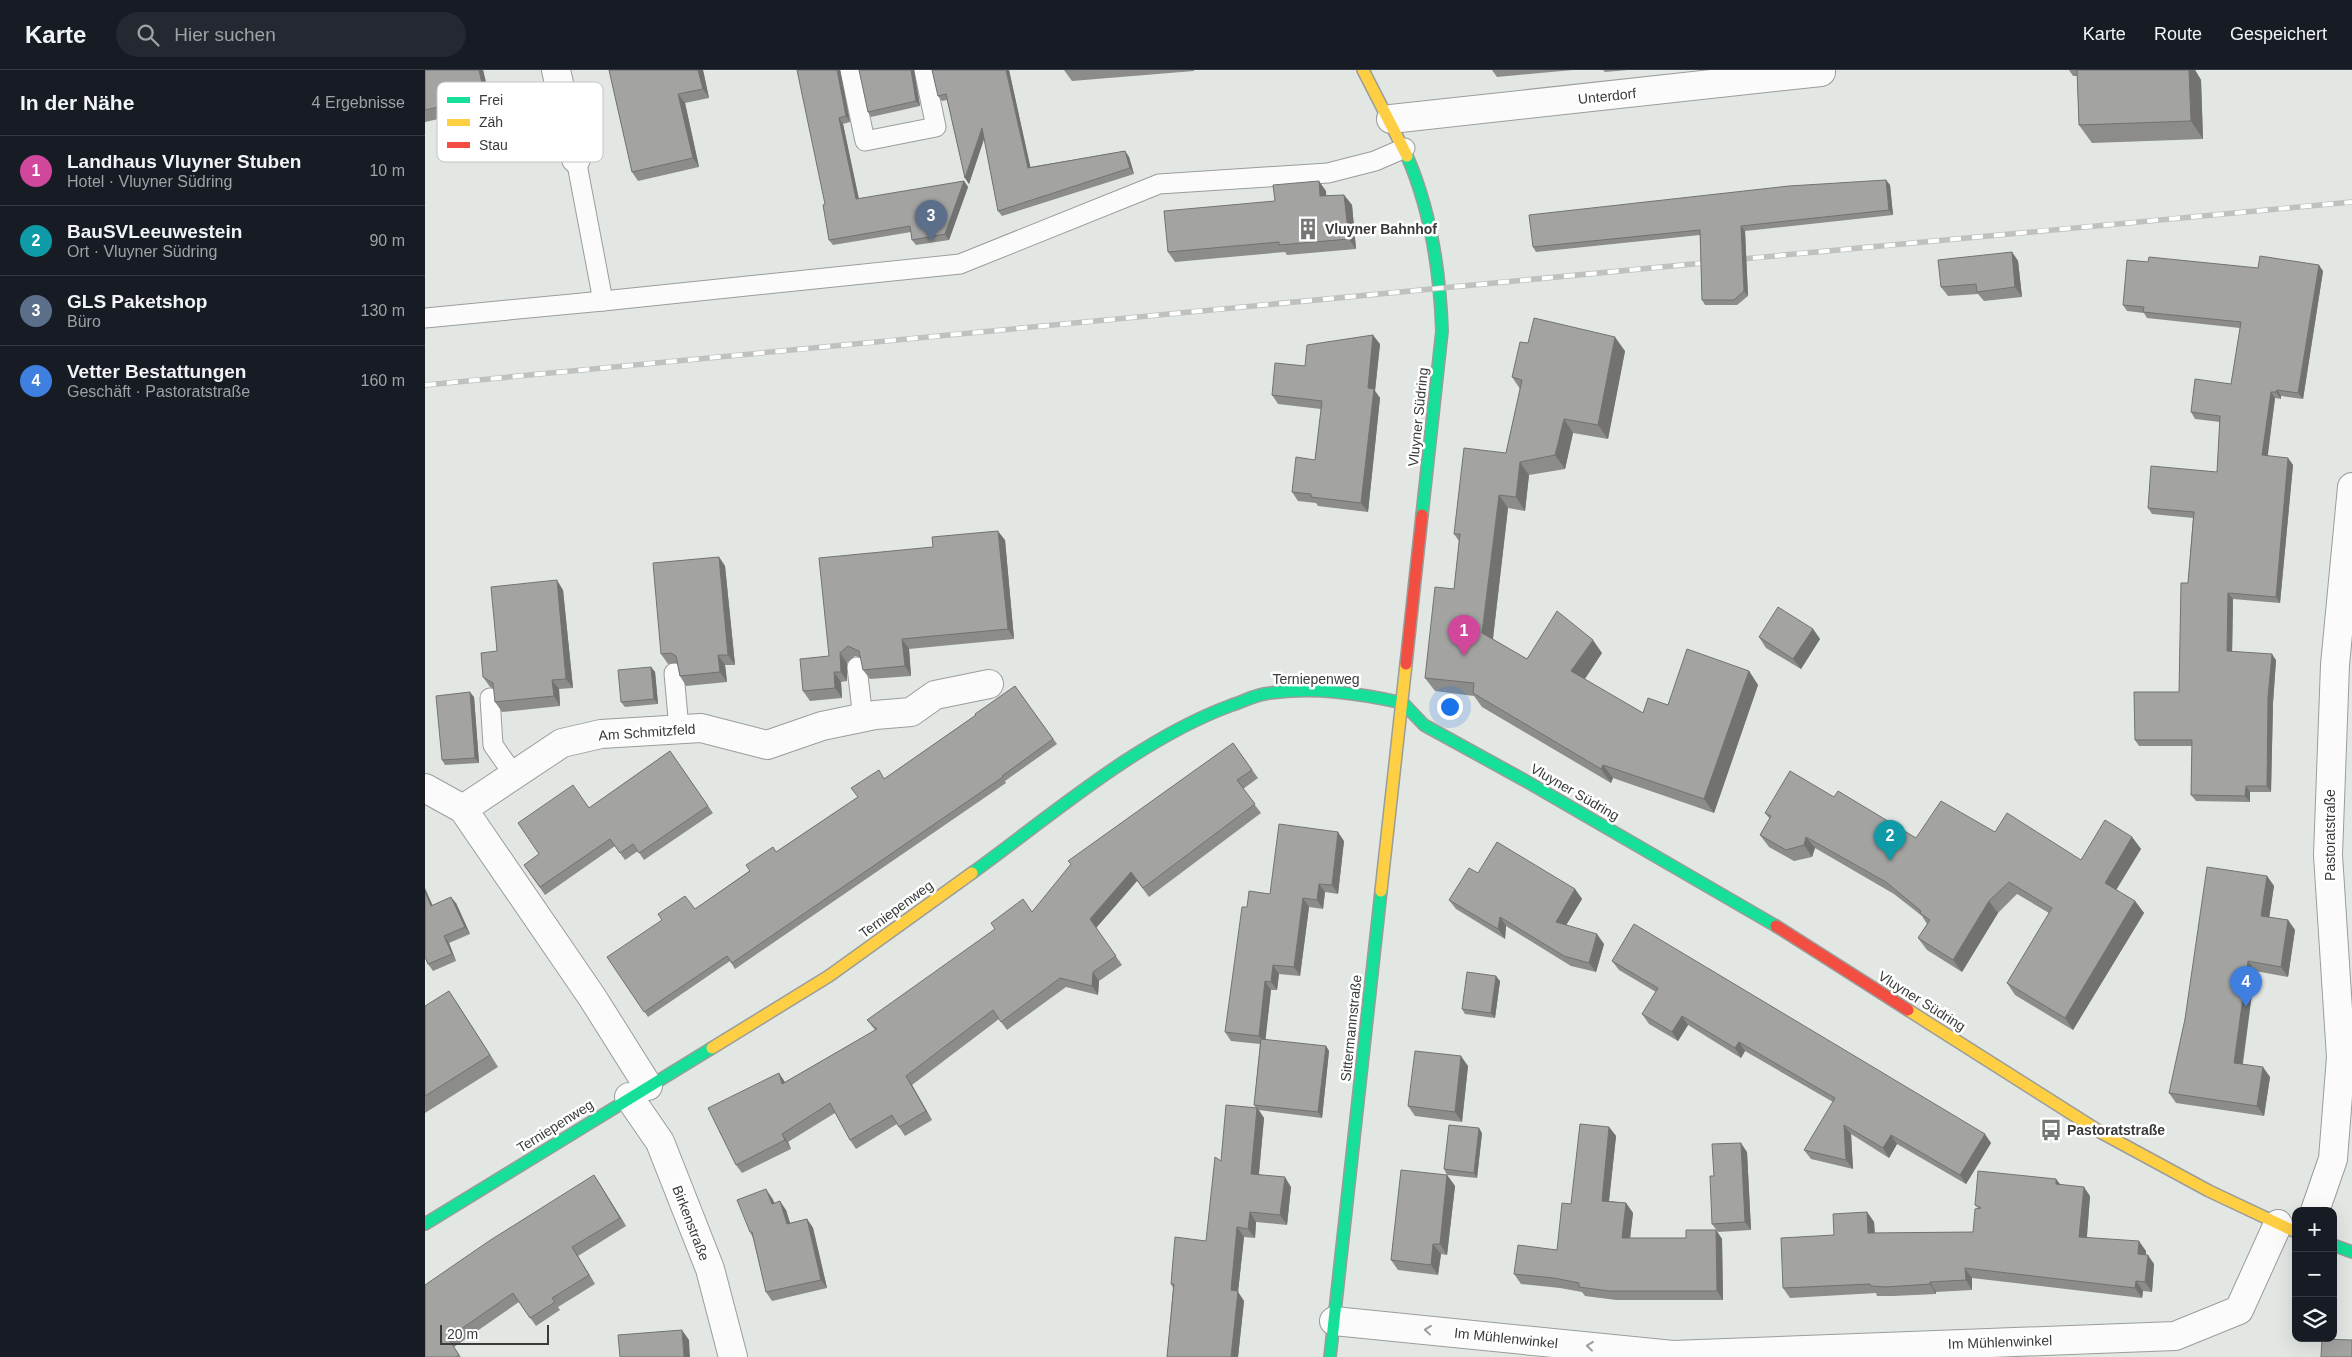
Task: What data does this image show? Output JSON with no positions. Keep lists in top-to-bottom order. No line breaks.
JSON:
{"streets":{"street":["Unterdorf","Vluyner Südring","Terniepenweg","Am Schmitzfeld","Pastoratstraße","Sittermannstraße","Birkenstraße","Im Mühlenwinkel"]},"crossings":[["Unterdorf","Vluyner Südring"],["Vluyner Südring","Terniepenweg"],["Vluyner Südring","Sittermannstraße"],["Vluyner Südring","Im Mühlenwinkel"],["Terniepenweg","Sittermannstraße"],["Terniepenweg","Birkenstraße"],["Sittermannstraße","Im Mühlenwinkel"]],"places":{"building":["Vluyner Bahnhof"],"bus stop":["Pastoratstraße"]},"legend":["Frei","Zäh","Stau"],"scale_bar":"20 m","page":{"header":"Karte","search":"Hier suchen","nav":["Karte","Route","Gespeichert"],"heading":["In der Nähe","4 Ergebnisse"],"list":[{"mark":"1","name":"Landhaus Vluyner Stuben","note":"Hotel · Vluyner Südring","value":"10 m"},{"mark":"2","name":"BauSVLeeuwestein","note":"Ort · Vluyner Südring","value":"90 m"},{"mark":"3","name":"GLS Paketshop","note":"Büro","value":"130 m"},{"mark":"4","name":"Vetter Bestattungen","note":"Geschäft · Pastoratstraße","value":"160 m"}],"pins":["3","1","2","4"],"map_buttons":["+","−"],"scale":"20 m"}}
